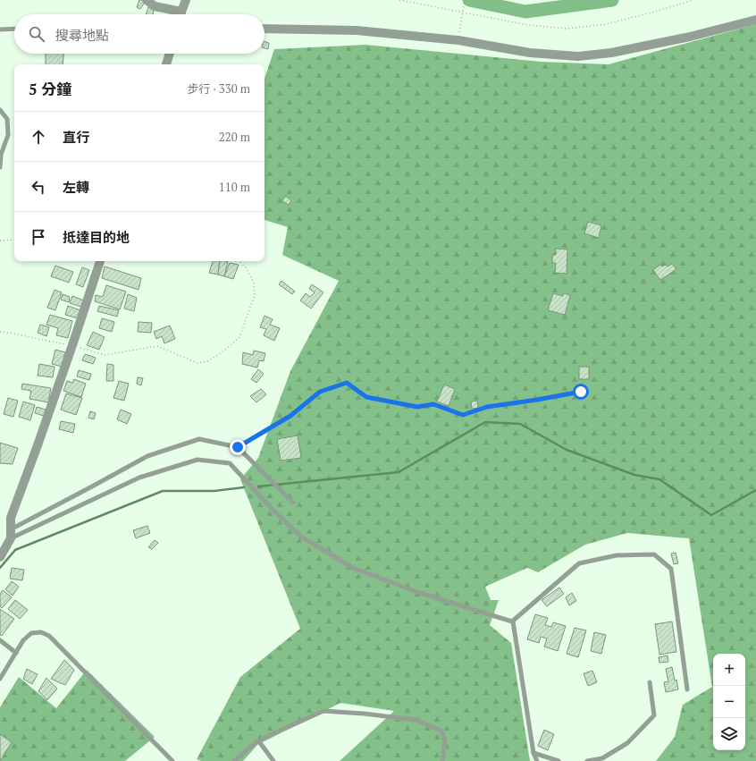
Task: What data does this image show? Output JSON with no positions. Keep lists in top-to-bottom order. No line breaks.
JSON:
{"page":{"search":"搜尋地點","heading":["5 分鐘","步行 · 330 m"],"list":[["直行","220 m"],["左轉","110 m"],"抵達目的地"],"map_buttons":["+","−"]}}
